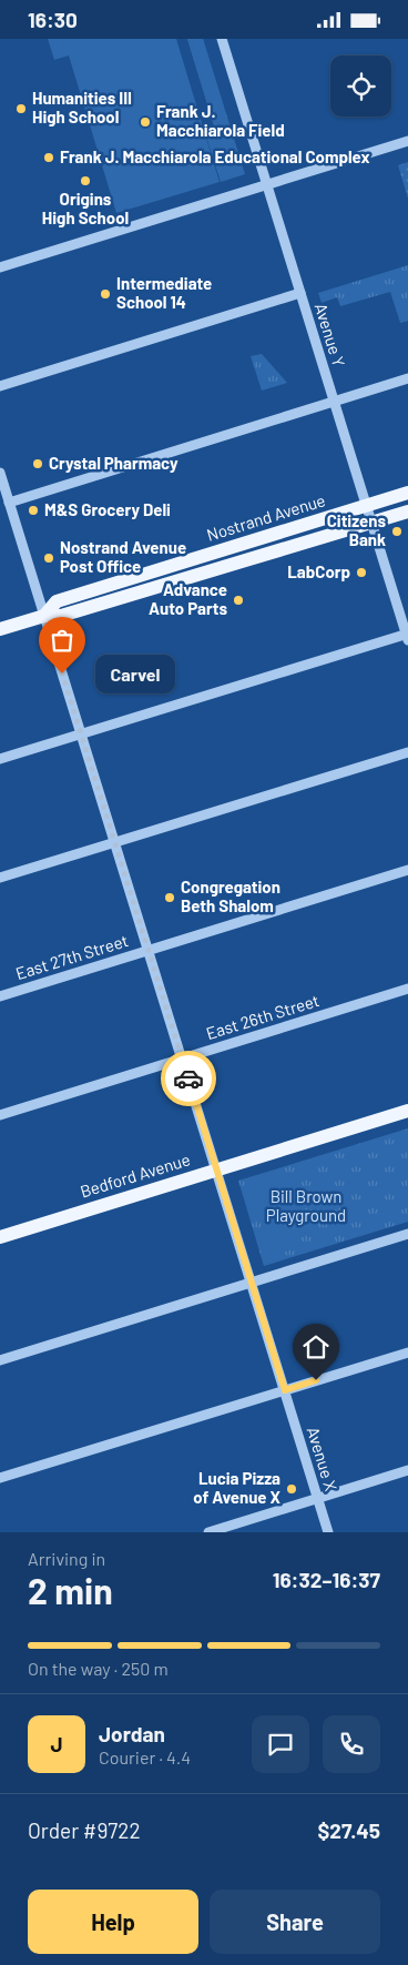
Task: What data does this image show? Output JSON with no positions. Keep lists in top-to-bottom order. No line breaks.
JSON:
{"streets":{"main road":["Nostrand Avenue","Bedford Avenue"],"street":["Avenue Y","East 27th Street","East 26th Street","Avenue X"]},"crossings":[["Avenue Y","Nostrand Avenue"],["Nostrand Avenue","Avenue X"],["East 27th Street","Avenue X"],["East 26th Street","Avenue X"],["Bedford Avenue","Avenue X"]],"parks":["Bill Brown Playground"],"places":["Humanities III High School","Frank J. Macchiarola Field","Frank J. Macchiarola Educational Complex","Origins High School","Intermediate School 14","Crystal Pharmacy","M&S Grocery Deli","Citizens Bank","Nostrand Avenue Post Office","LabCorp","Advance Auto Parts","Carvel","Congregation Beth Shalom","Lucia Pizza of Avenue X"],"page":{"status":"16:30","bubble":"Carvel","heading":["2 min","Arriving in","16:32–16:37"],"panel":["Jordan","Courier · 4.4","Order #9722","$27.45"],"bar":"On the way · 250 m","round":"J","buttons":["Help","Share"]}}
